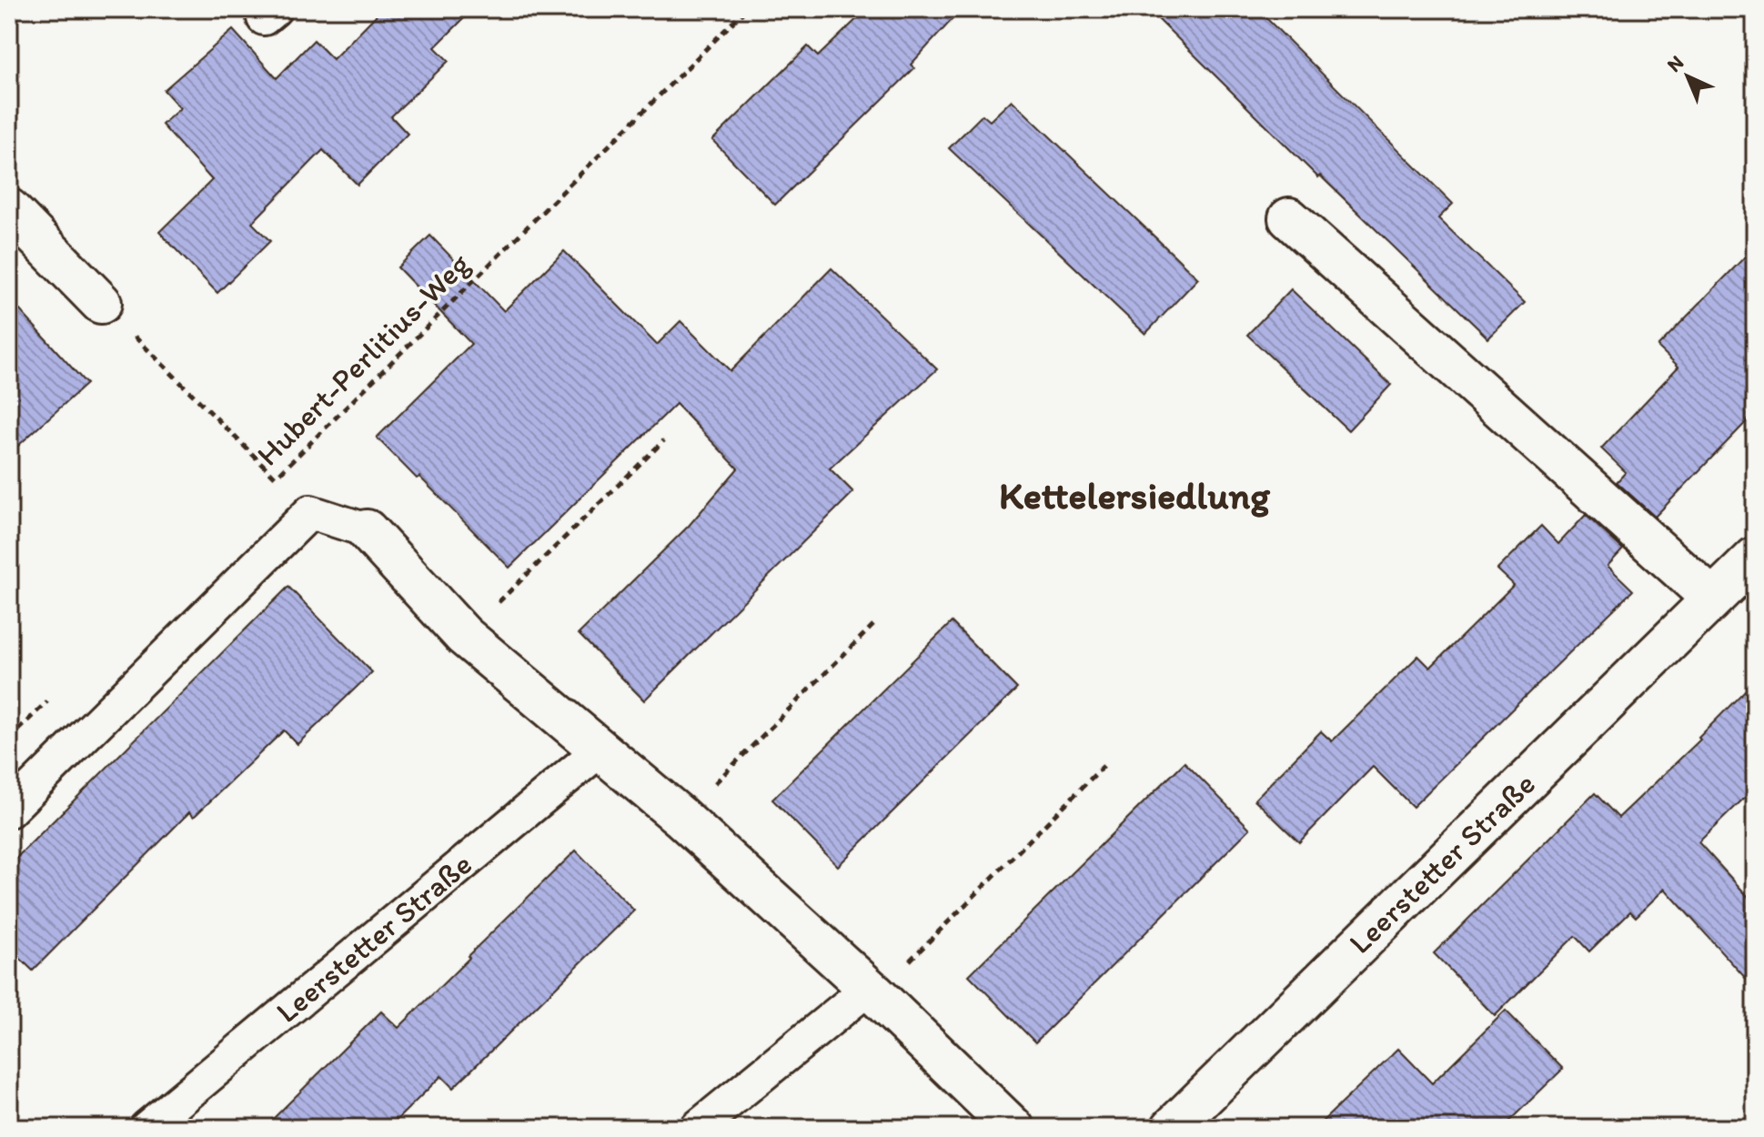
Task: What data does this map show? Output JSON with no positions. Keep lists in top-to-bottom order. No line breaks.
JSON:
{"streets":{"street":["Leerstetter Straße"],"path":["Hubert-Perlitius-Weg"]},"districts":["Kettelersiedlung"],"north":"top left"}
